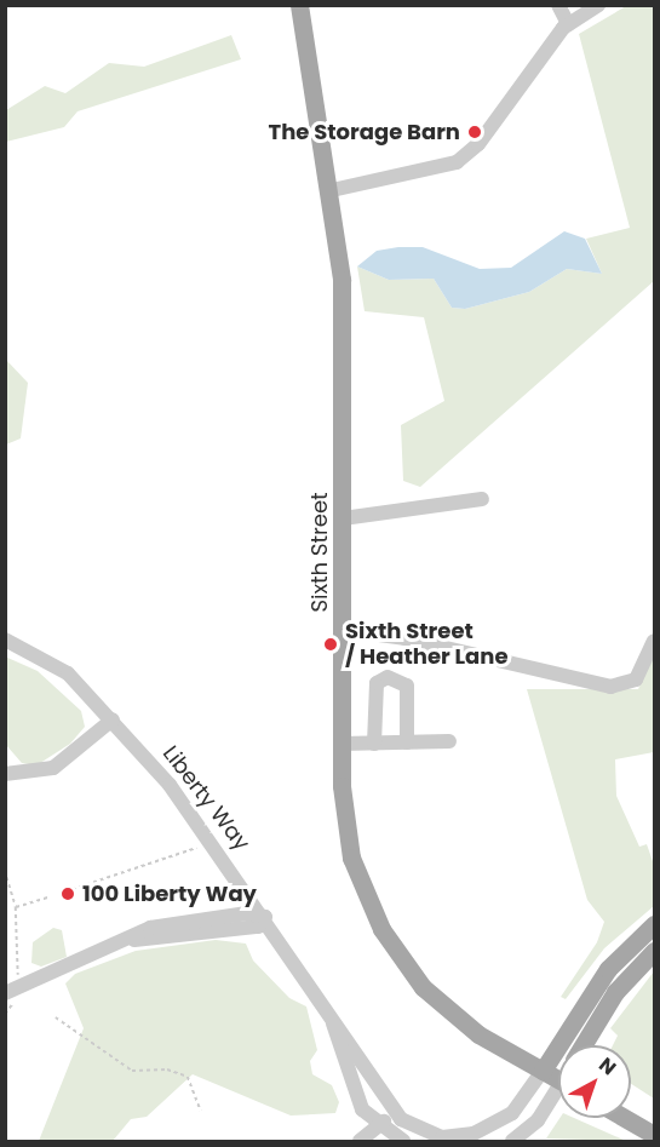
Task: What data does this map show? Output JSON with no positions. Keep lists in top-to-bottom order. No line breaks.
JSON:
{"streets":{"main road":["Sixth Street"],"street":["Liberty Way"]},"crossings":[["Sixth Street","Liberty Way"]],"places":["The Storage Barn","Sixth Street / Heather Lane","100 Liberty Way"],"north":"top right"}
